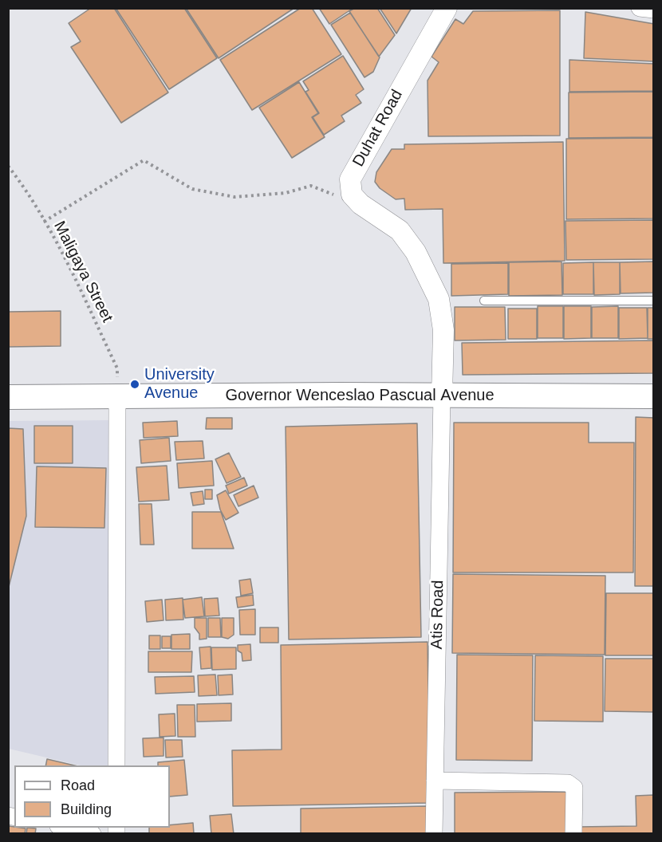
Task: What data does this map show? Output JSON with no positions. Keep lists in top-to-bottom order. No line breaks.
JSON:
{"streets":{"main road":["Governor Wenceslao Pascual Avenue"],"street":["Duhat Road","Atis Road"],"path":["Maligaya Street"]},"crossings":[["Maligaya Street","Governor Wenceslao Pascual Avenue"],["Governor Wenceslao Pascual Avenue","Atis Road"]],"places":["University Avenue"],"legend":["Road","Building"]}
